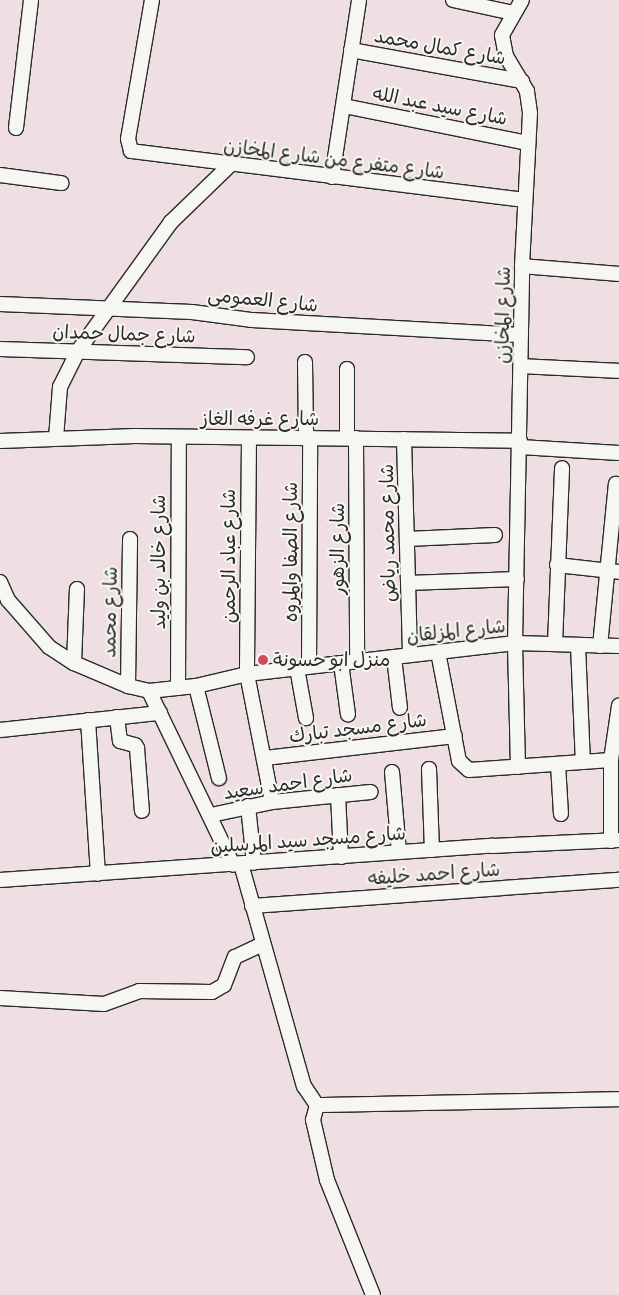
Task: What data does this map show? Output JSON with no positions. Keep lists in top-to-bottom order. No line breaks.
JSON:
{"streets":{"street":["شارع كمال محمد","شارع سيد عبد الله","شارع متفرع من شارع المخازن","شارع العمومى","شارع المخازن","شارع جمال حمدان","شارع غرفه الغاز","شارع محمد رياض","شارع الزهور","شارع الصفا والمروه","شارع عباد الرحمن","شارع خالد بن وليد","شارع محمد","شارع المزلقان","شارع مسجد تبارك","شارع احمد سعيد","شارع مسجد سيد المرسلين","شارع احمد خليفه"]},"crossings":[["شارع كمال محمد","شارع المخازن"],["شارع سيد عبد الله","شارع المخازن"],["شارع متفرع من شارع المخازن","شارع المخازن"],["شارع العمومى","شارع المخازن"],["شارع المخازن","شارع غرفه الغاز"],["شارع المخازن","شارع المزلقان"],["شارع غرفه الغاز","شارع محمد رياض"],["شارع غرفه الغاز","شارع الزهور"],["شارع غرفه الغاز","شارع الصفا والمروه"],["شارع غرفه الغاز","شارع عباد الرحمن"],["شارع غرفه الغاز","شارع خالد بن وليد"],["شارع محمد رياض","شارع المزلقان"],["شارع الزهور","شارع المزلقان"],["شارع الصفا والمروه","شارع المزلقان"],["شارع عباد الرحمن","شارع المزلقان"],["شارع عباد الرحمن","شارع مسجد تبارك"],["شارع عباد الرحمن","شارع احمد سعيد"],["شارع خالد بن وليد","شارع المزلقان"],["شارع محمد","شارع المزلقان"]],"places":["منزل ابو حسونة"]}
